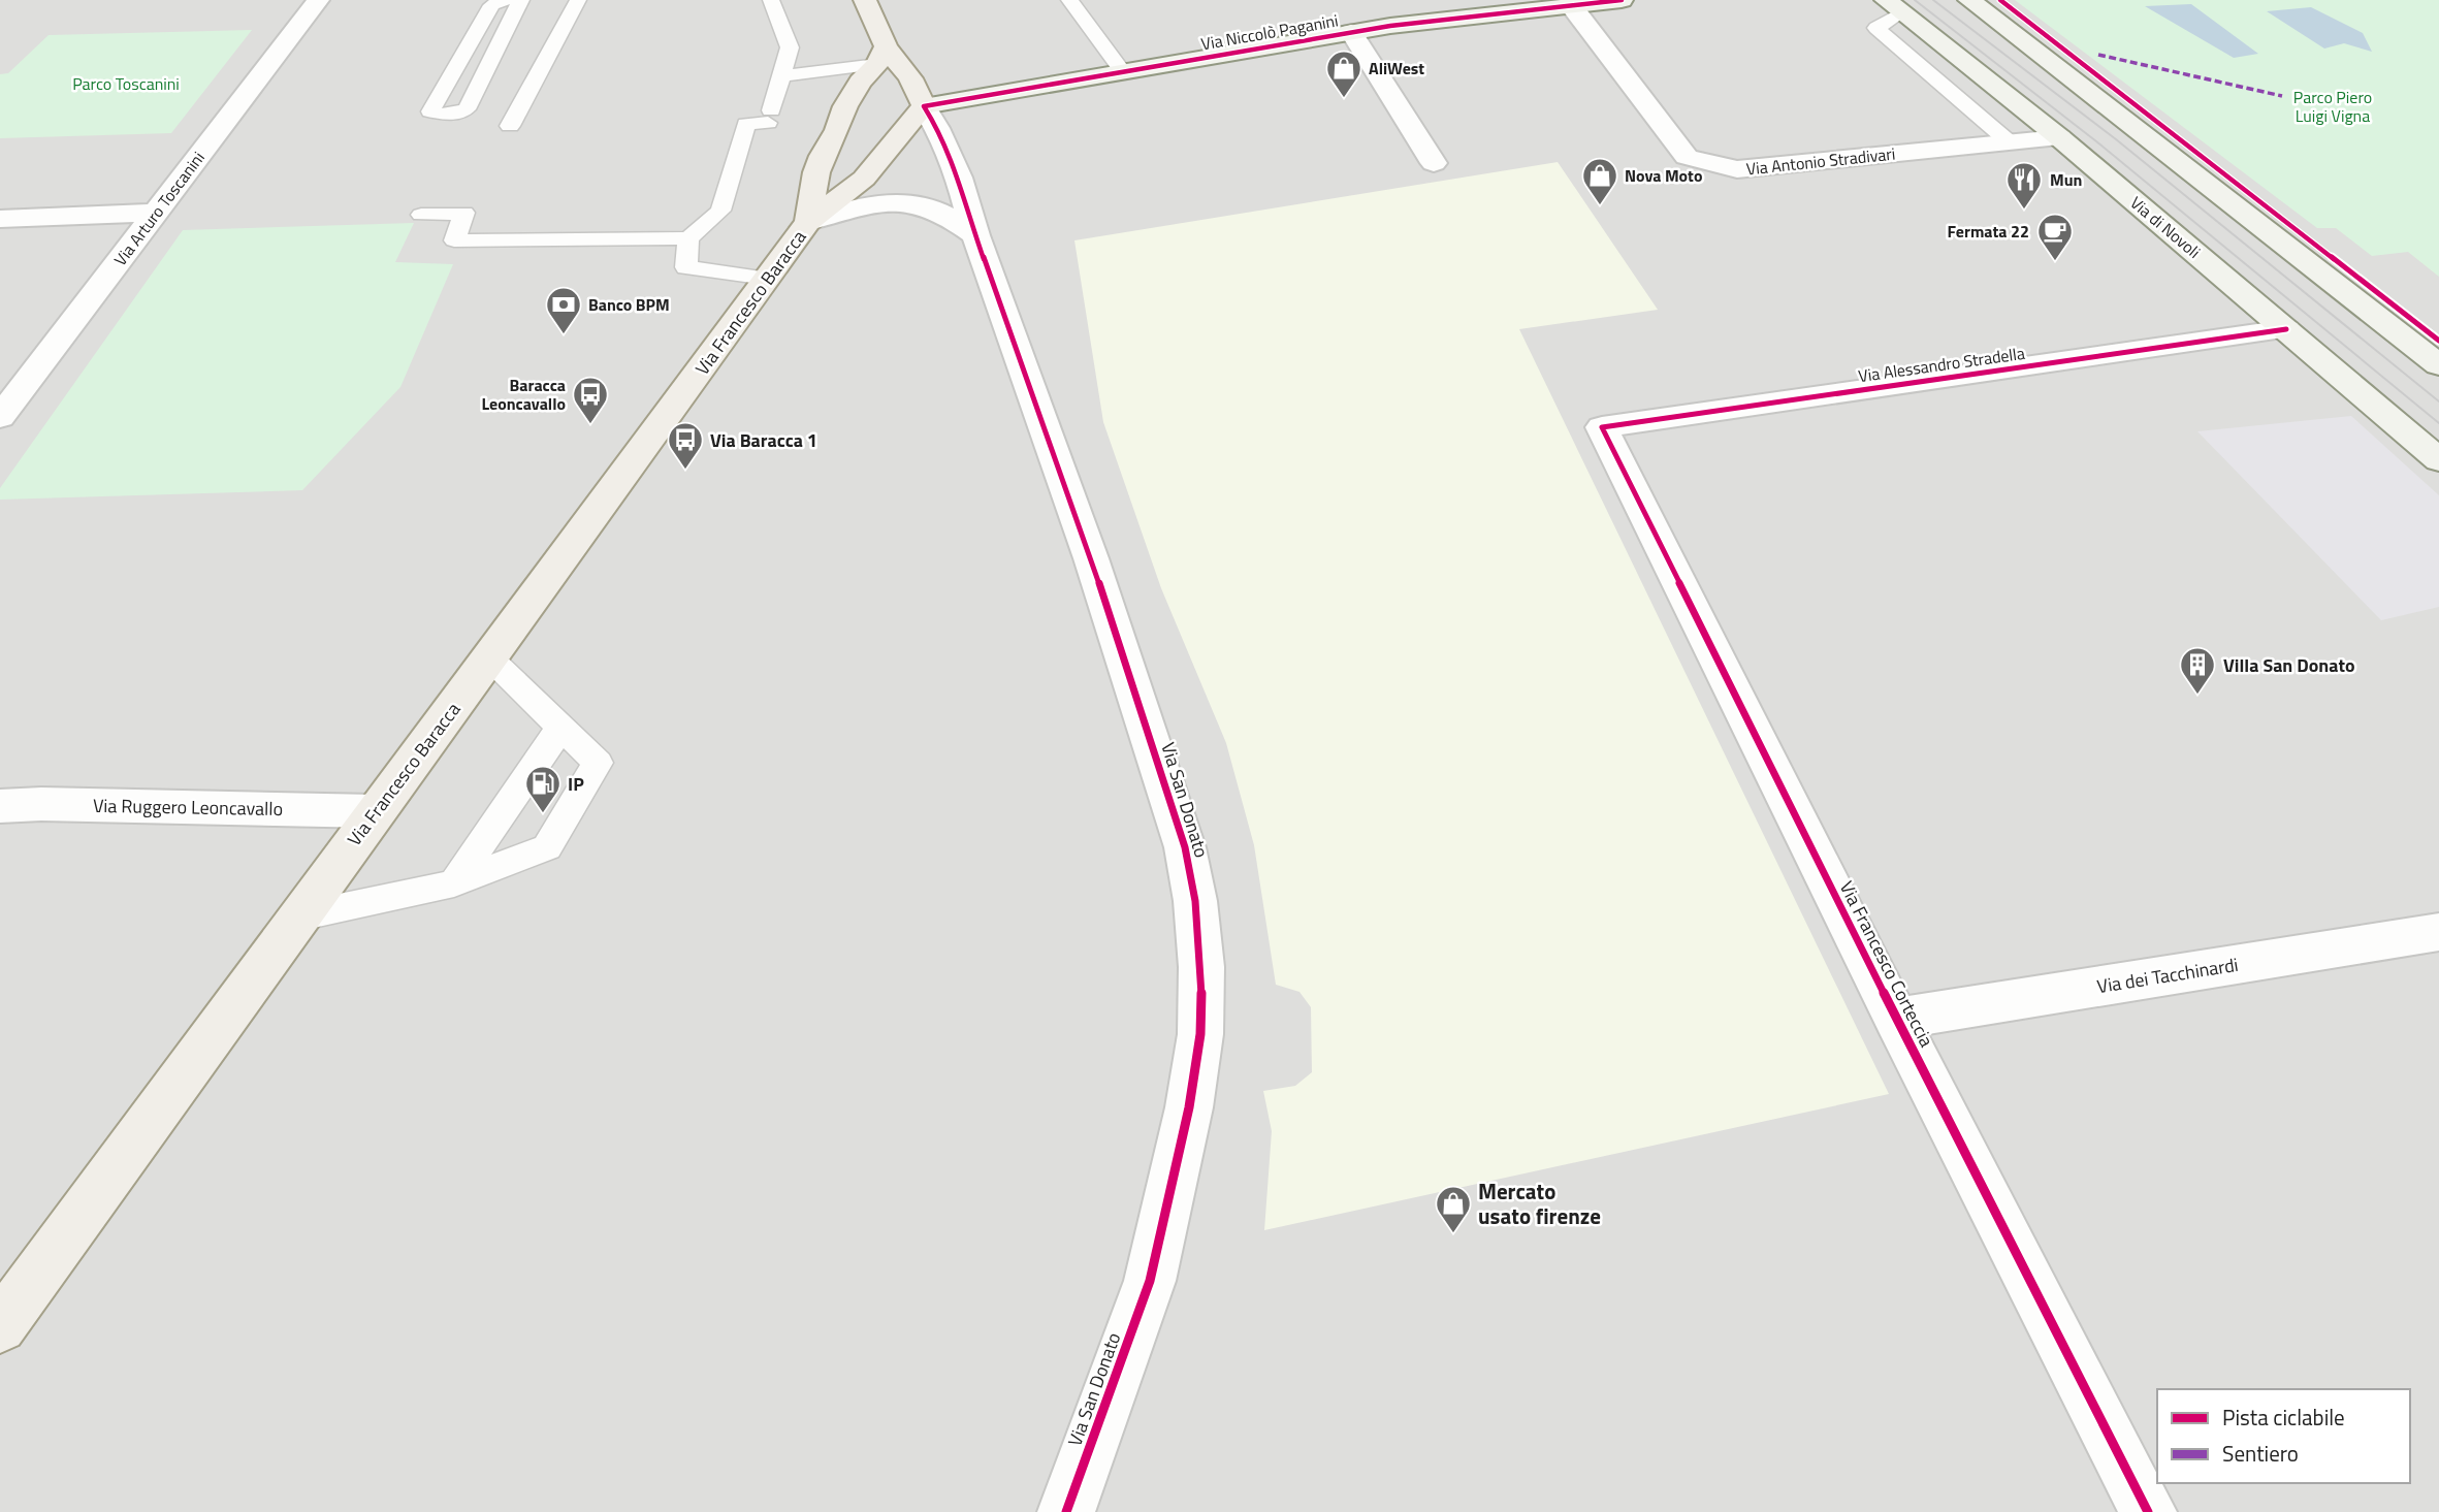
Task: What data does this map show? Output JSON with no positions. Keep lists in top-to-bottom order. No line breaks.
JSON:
{"streets":{"main road":["Via Francesco Baracca"],"street":["Via Niccolò Paganini","Via Antonio Stradivari","Via Arturo Toscanini","Via di Novoli","Via Alessandro Stradella","Via San Donato","Via Ruggero Leoncavallo","Via Francesco Corteccia","Via dei Tacchinardi"]},"crossings":[["Via Niccolò Paganini","Via Antonio Stradivari"],["Via Niccolò Paganini","Via Francesco Baracca"],["Via Antonio Stradivari","Via di Novoli"],["Via di Novoli","Via Alessandro Stradella"],["Via Francesco Baracca","Via San Donato"],["Via Francesco Baracca","Via Ruggero Leoncavallo"],["Via Alessandro Stradella","Via Francesco Corteccia"],["Via Francesco Corteccia","Via dei Tacchinardi"]],"parks":["Parco Toscanini","Parco Piero Luigi Vigna"],"places":{"shop":["AliWest","Nova Moto","Mercato usato firenze"],"restaurant":["Mun"],"cafe":["Fermata 22"],"bank":["Banco BPM"],"bus stop":["Baracca Leoncavallo","Via Baracca 1"],"building":["Villa San Donato"],"fuel station":["IP"]},"legend":["Pista ciclabile","Sentiero"]}
